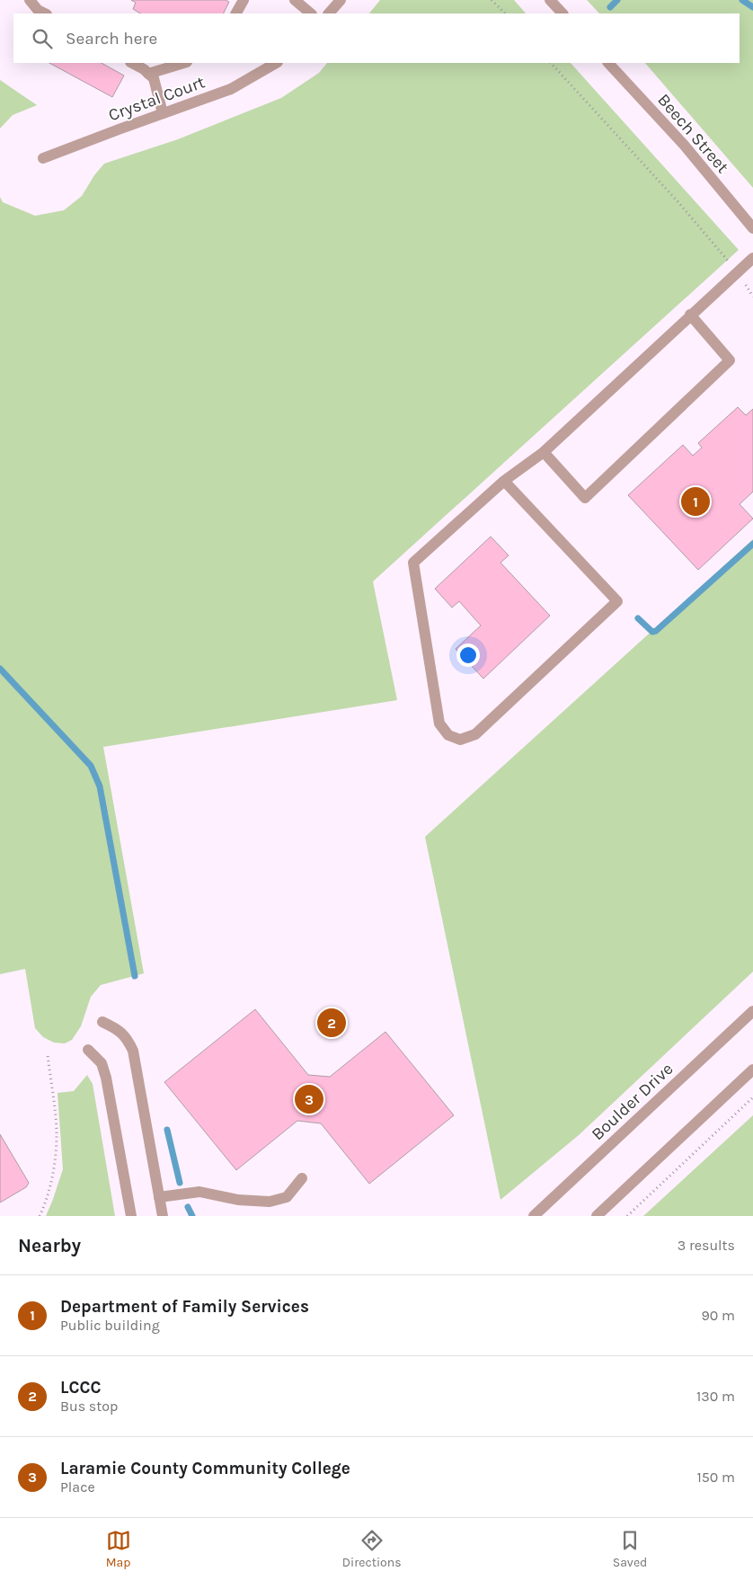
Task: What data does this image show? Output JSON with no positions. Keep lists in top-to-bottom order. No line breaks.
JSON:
{"streets":{"street":["Crystal Court","Beech Street","Boulder Drive"]},"page":{"search":"Search here","pins":["1","2","3"],"heading":["Nearby","3 results"],"list":[{"mark":"1","name":"Department of Family Services","note":"Public building","value":"90 m"},{"mark":"2","name":"LCCC","note":"Bus stop","value":"130 m"},{"mark":"3","name":"Laramie County Community College","note":"Place","value":"150 m"}],"nav":["Map","Directions","Saved"]}}
